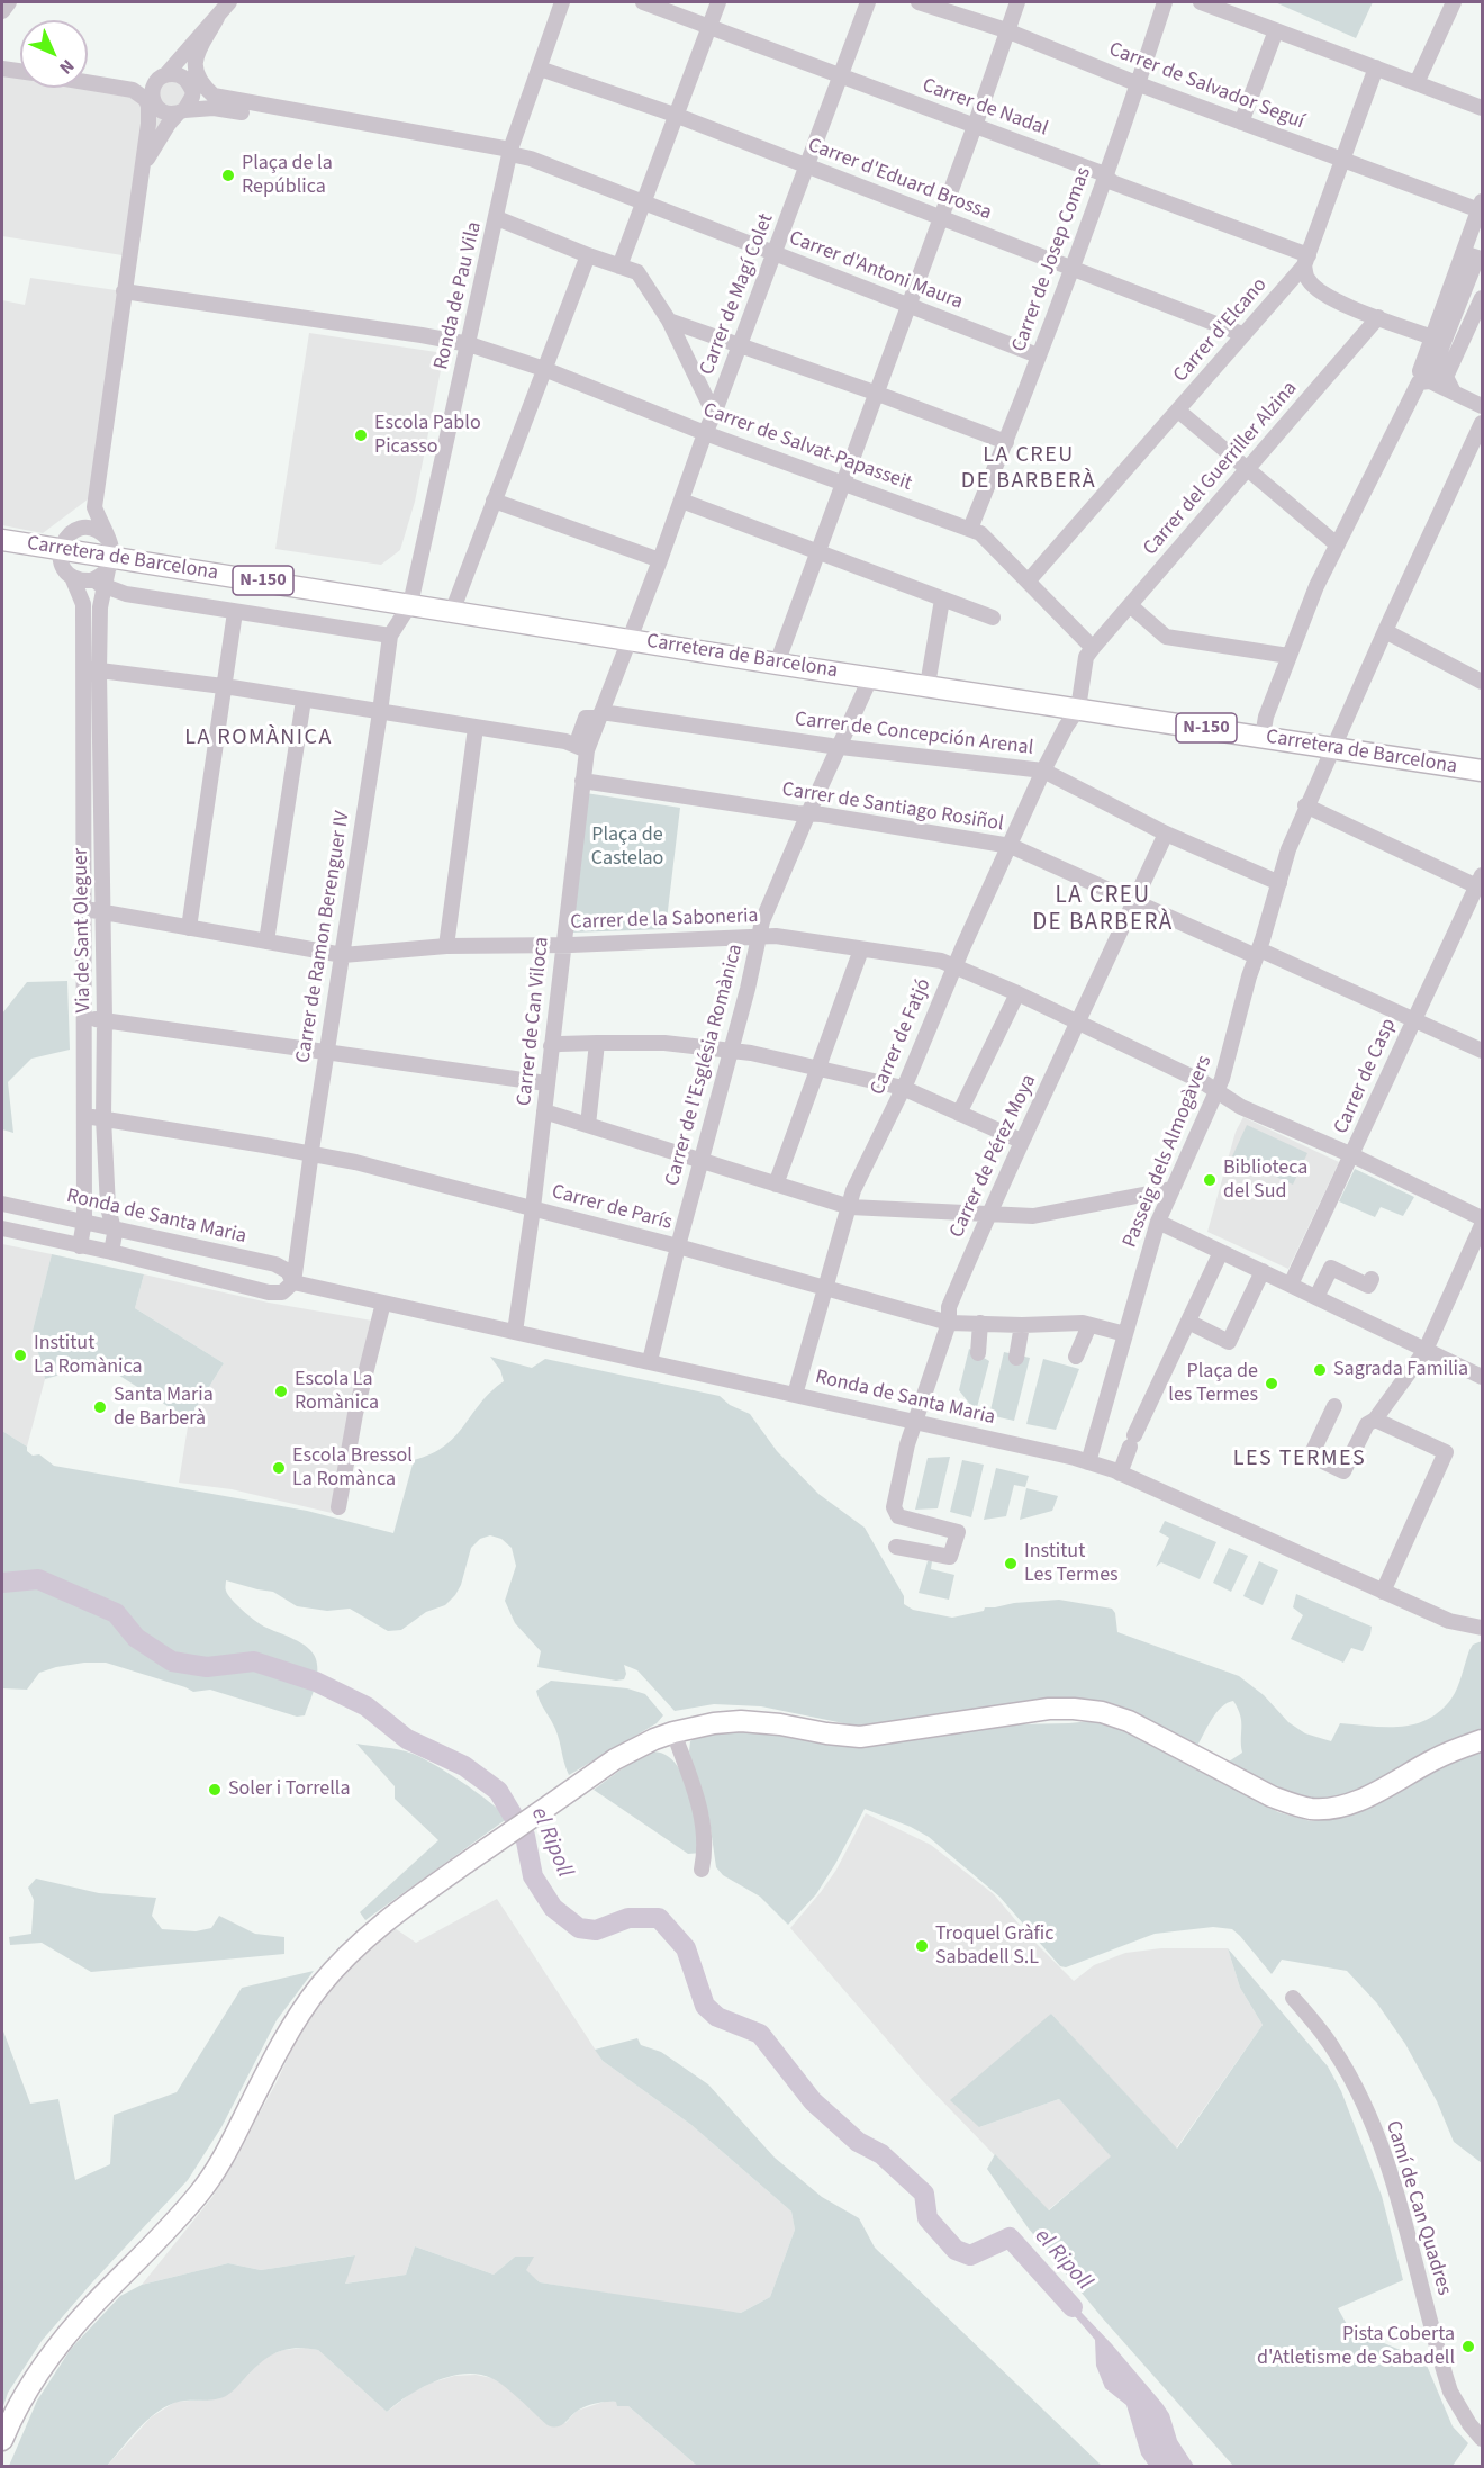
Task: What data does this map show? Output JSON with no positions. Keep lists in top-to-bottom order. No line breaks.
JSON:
{"streets":{"main road":["Carretera de Barcelona","N-150"],"street":["Carrer de Salvador Seguí","Carrer de Nadal","Carrer d'Eduard Brossa","Carrer de Josep Comas","Carrer d'Antoni Maura","Carrer de Magí Colet","Ronda de Pau Vila","Carrer d'Elcano","Carrer de Salvat-Papasseit","Carrer del Guerriller Alzina","Carrer de Concepción Arenal","Carrer de Santiago Rosiñol","Carrer de la Saboneria","Via de Sant Oleguer","Carrer de Ramon Berenguer IV","Carrer de Can Viloca","Carrer de Fatjó","Carrer de l'Església Romànica","Carrer de Casp","Passeig dels Almogàvers","Carrer de Pérez Moya","Carrer de París","Ronda de Santa Maria","Camí de Can Quadres"]},"crossings":[["Carrer de Salvador Seguí","Carrer de Josep Comas"],["Carrer de Salvador Seguí","Carrer d'Elcano"],["Carrer de Nadal","Carrer de Josep Comas"],["Carrer de Nadal","Carrer de Magí Colet"],["Carrer de Nadal","Carrer d'Elcano"],["Carrer d'Eduard Brossa","Carrer de Josep Comas"],["Carrer d'Eduard Brossa","Carrer de Magí Colet"],["Carrer d'Eduard Brossa","Ronda de Pau Vila"],["Carrer d'Eduard Brossa","Carrer d'Elcano"],["Carrer de Josep Comas","Carrer d'Antoni Maura"],["Carrer de Josep Comas","Carrer de Salvat-Papasseit"],["Carrer d'Antoni Maura","Carrer de Magí Colet"],["Carrer d'Antoni Maura","Ronda de Pau Vila"],["Carrer de Magí Colet","Carrer de Salvat-Papasseit"],["Carrer de Magí Colet","Carretera de Barcelona"],["Carrer de Magí Colet","Carrer de Can Viloca"],["Ronda de Pau Vila","Carrer de Salvat-Papasseit"],["Ronda de Pau Vila","Carretera de Barcelona"],["Ronda de Pau Vila","Carrer de Ramon Berenguer IV"],["Carrer d'Elcano","Carrer de Salvat-Papasseit"],["Carrer de Salvat-Papasseit","Carrer del Guerriller Alzina"],["Carretera de Barcelona","Via de Sant Oleguer"],["Carretera de Barcelona","Carrer de Ramon Berenguer IV"],["Carretera de Barcelona","Carrer de Can Viloca"],["Carretera de Barcelona","Carrer de Fatjó"],["Carretera de Barcelona","Carrer de l'Església Romànica"],["Carretera de Barcelona","Passeig dels Almogàvers"],["Carrer de Concepción Arenal","Carrer de Can Viloca"],["Carrer de Concepción Arenal","Carrer de Fatjó"],["Carrer de Concepción Arenal","Carrer de l'Església Romànica"],["Carrer de Concepción Arenal","Passeig dels Almogàvers"],["Carrer de Concepción Arenal","Carrer de Pérez Moya"],["Carrer de Santiago Rosiñol","Carrer de Can Viloca"],["Carrer de Santiago Rosiñol","Carrer de Fatjó"],["Carrer de Santiago Rosiñol","Carrer de l'Església Romànica"],["Carrer de Santiago Rosiñol","Carrer de Casp"],["Carrer de Santiago Rosiñol","Passeig dels Almogàvers"],["Carrer de Santiago Rosiñol","Carrer de Pérez Moya"],["Carrer de la Saboneria","Via de Sant Oleguer"],["Carrer de la Saboneria","Carrer de Ramon Berenguer IV"],["Carrer de la Saboneria","Carrer de Can Viloca"],["Carrer de la Saboneria","Carrer de Fatjó"],["Carrer de la Saboneria","Carrer de l'Església Romànica"],["Carrer de la Saboneria","Carrer de Casp"],["Carrer de la Saboneria","Passeig dels Almogàvers"],["Carrer de la Saboneria","Carrer de Pérez Moya"],["Via de Sant Oleguer","Carrer de París"],["Via de Sant Oleguer","Ronda de Santa Maria"],["Carrer de Ramon Berenguer IV","Carrer de París"],["Carrer de Ramon Berenguer IV","Ronda de Santa Maria"],["Carrer de Can Viloca","Carrer de París"],["Carrer de Can Viloca","Ronda de Santa Maria"],["Carrer de Fatjó","Carrer de París"],["Carrer de Fatjó","Ronda de Santa Maria"],["Carrer de l'Església Romànica","Carrer de París"],["Carrer de l'Església Romànica","Ronda de Santa Maria"],["Passeig dels Almogàvers","Carrer de París"],["Passeig dels Almogàvers","Ronda de Santa Maria"],["Carrer de Pérez Moya","Carrer de París"],["Carrer de Pérez Moya","Ronda de Santa Maria"]],"districts":["LA CREU DE BARBERÀ","LA ROMÀNICA","LA CREU DE BARBERÀ","LES TERMES"],"water":["el Ripoll"],"parks":["Plaça de Castelao"],"places":["Plaça de la República","Escola Pablo Picasso","Biblioteca del Sud","Institut La Romànica","Sagrada Familia","Plaça de les Termes","Escola La Romànica","Santa Maria de Barberà","Escola Bressol La Romànca","Institut Les Termes","Soler i Torrella","Troquel Gràfic Sabadell S.L","Pista Coberta d'Atletisme de Sabadell"],"north":"bottom right"}
